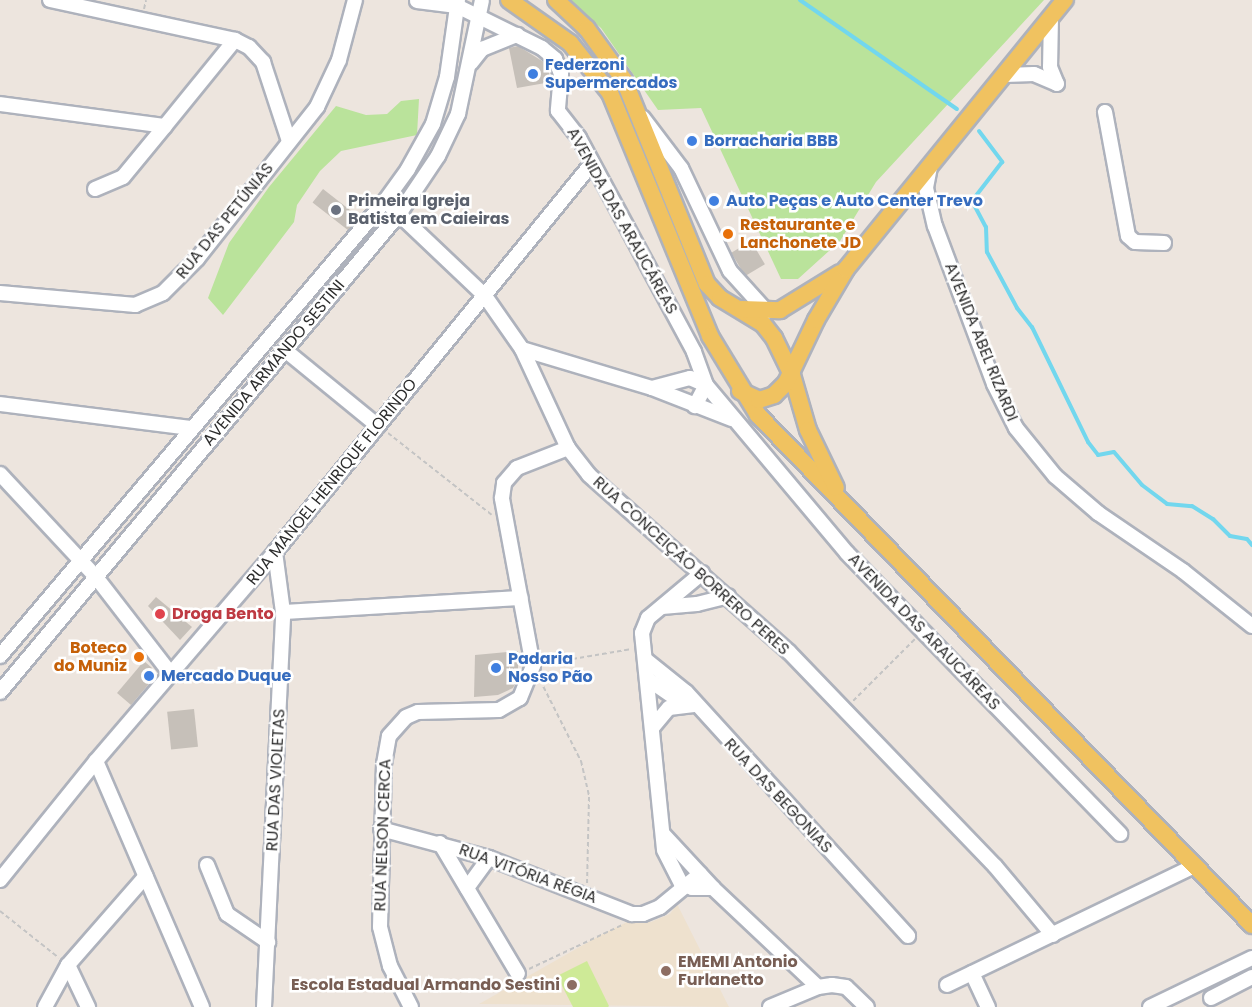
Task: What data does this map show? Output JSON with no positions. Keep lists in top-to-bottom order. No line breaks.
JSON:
{"streets":{"street":["RUA DAS PETÚNIAS","AVENIDA DAS ARAUCÁREAS","AVENIDA ABEL RIZARDI","AVENIDA ARMANDO SESTINI","RUA MANOEL HENRIQUE FLORINDO","RUA CONCEIÇÃO BORRERO PERES","RUA DAS VIOLETAS","RUA DAS BEGONIAS","RUA NELSON CERCA","RUA VITÓRIA RÉGIA"]},"crossings":[["AVENIDA DAS ARAUCÁREAS","AVENIDA ARMANDO SESTINI"],["AVENIDA DAS ARAUCÁREAS","RUA MANOEL HENRIQUE FLORINDO"],["AVENIDA ARMANDO SESTINI","RUA CONCEIÇÃO BORRERO PERES"],["RUA MANOEL HENRIQUE FLORINDO","RUA CONCEIÇÃO BORRERO PERES"],["RUA MANOEL HENRIQUE FLORINDO","RUA DAS VIOLETAS"],["RUA NELSON CERCA","RUA VITÓRIA RÉGIA"]],"places":["Federzoni Supermercados","Borracharia BBB","Auto Peças e Auto Center Trevo","Primeira Igreja Batista em Caieiras","Restaurante e Lanchonete JD","Droga Bento","Boteco do Muniz","Padaria Nosso Pão","Mercado Duque","EMEMI Antonio Furlanetto","Escola Estadual Armando Sestini"]}
